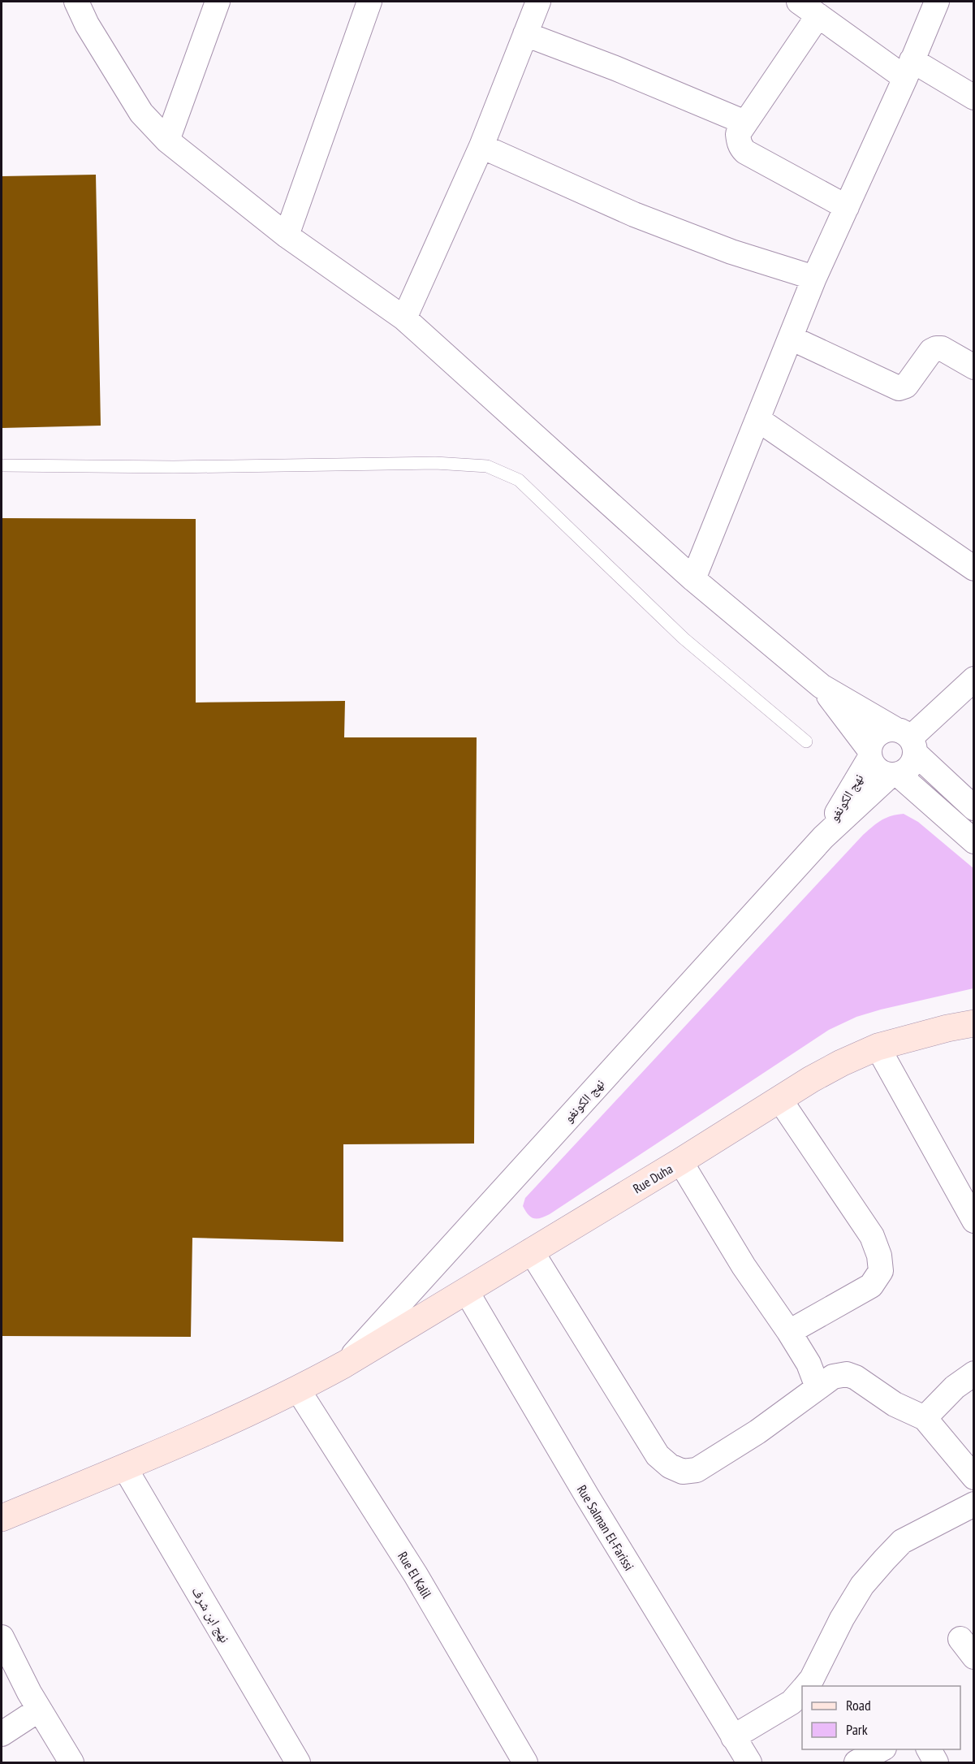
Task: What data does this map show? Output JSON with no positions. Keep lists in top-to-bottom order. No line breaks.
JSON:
{"streets":{"street":["نهج الكونغو","Rue Duha","Rue Salman El-Farissi","Rue El Kalil","نهج ابن شرف"]},"crossings":[["نهج الكونغو","Rue Duha"],["Rue Duha","Rue Salman El-Farissi"],["Rue Duha","Rue El Kalil"],["Rue Duha","نهج ابن شرف"]],"legend":["Road","Park"]}
